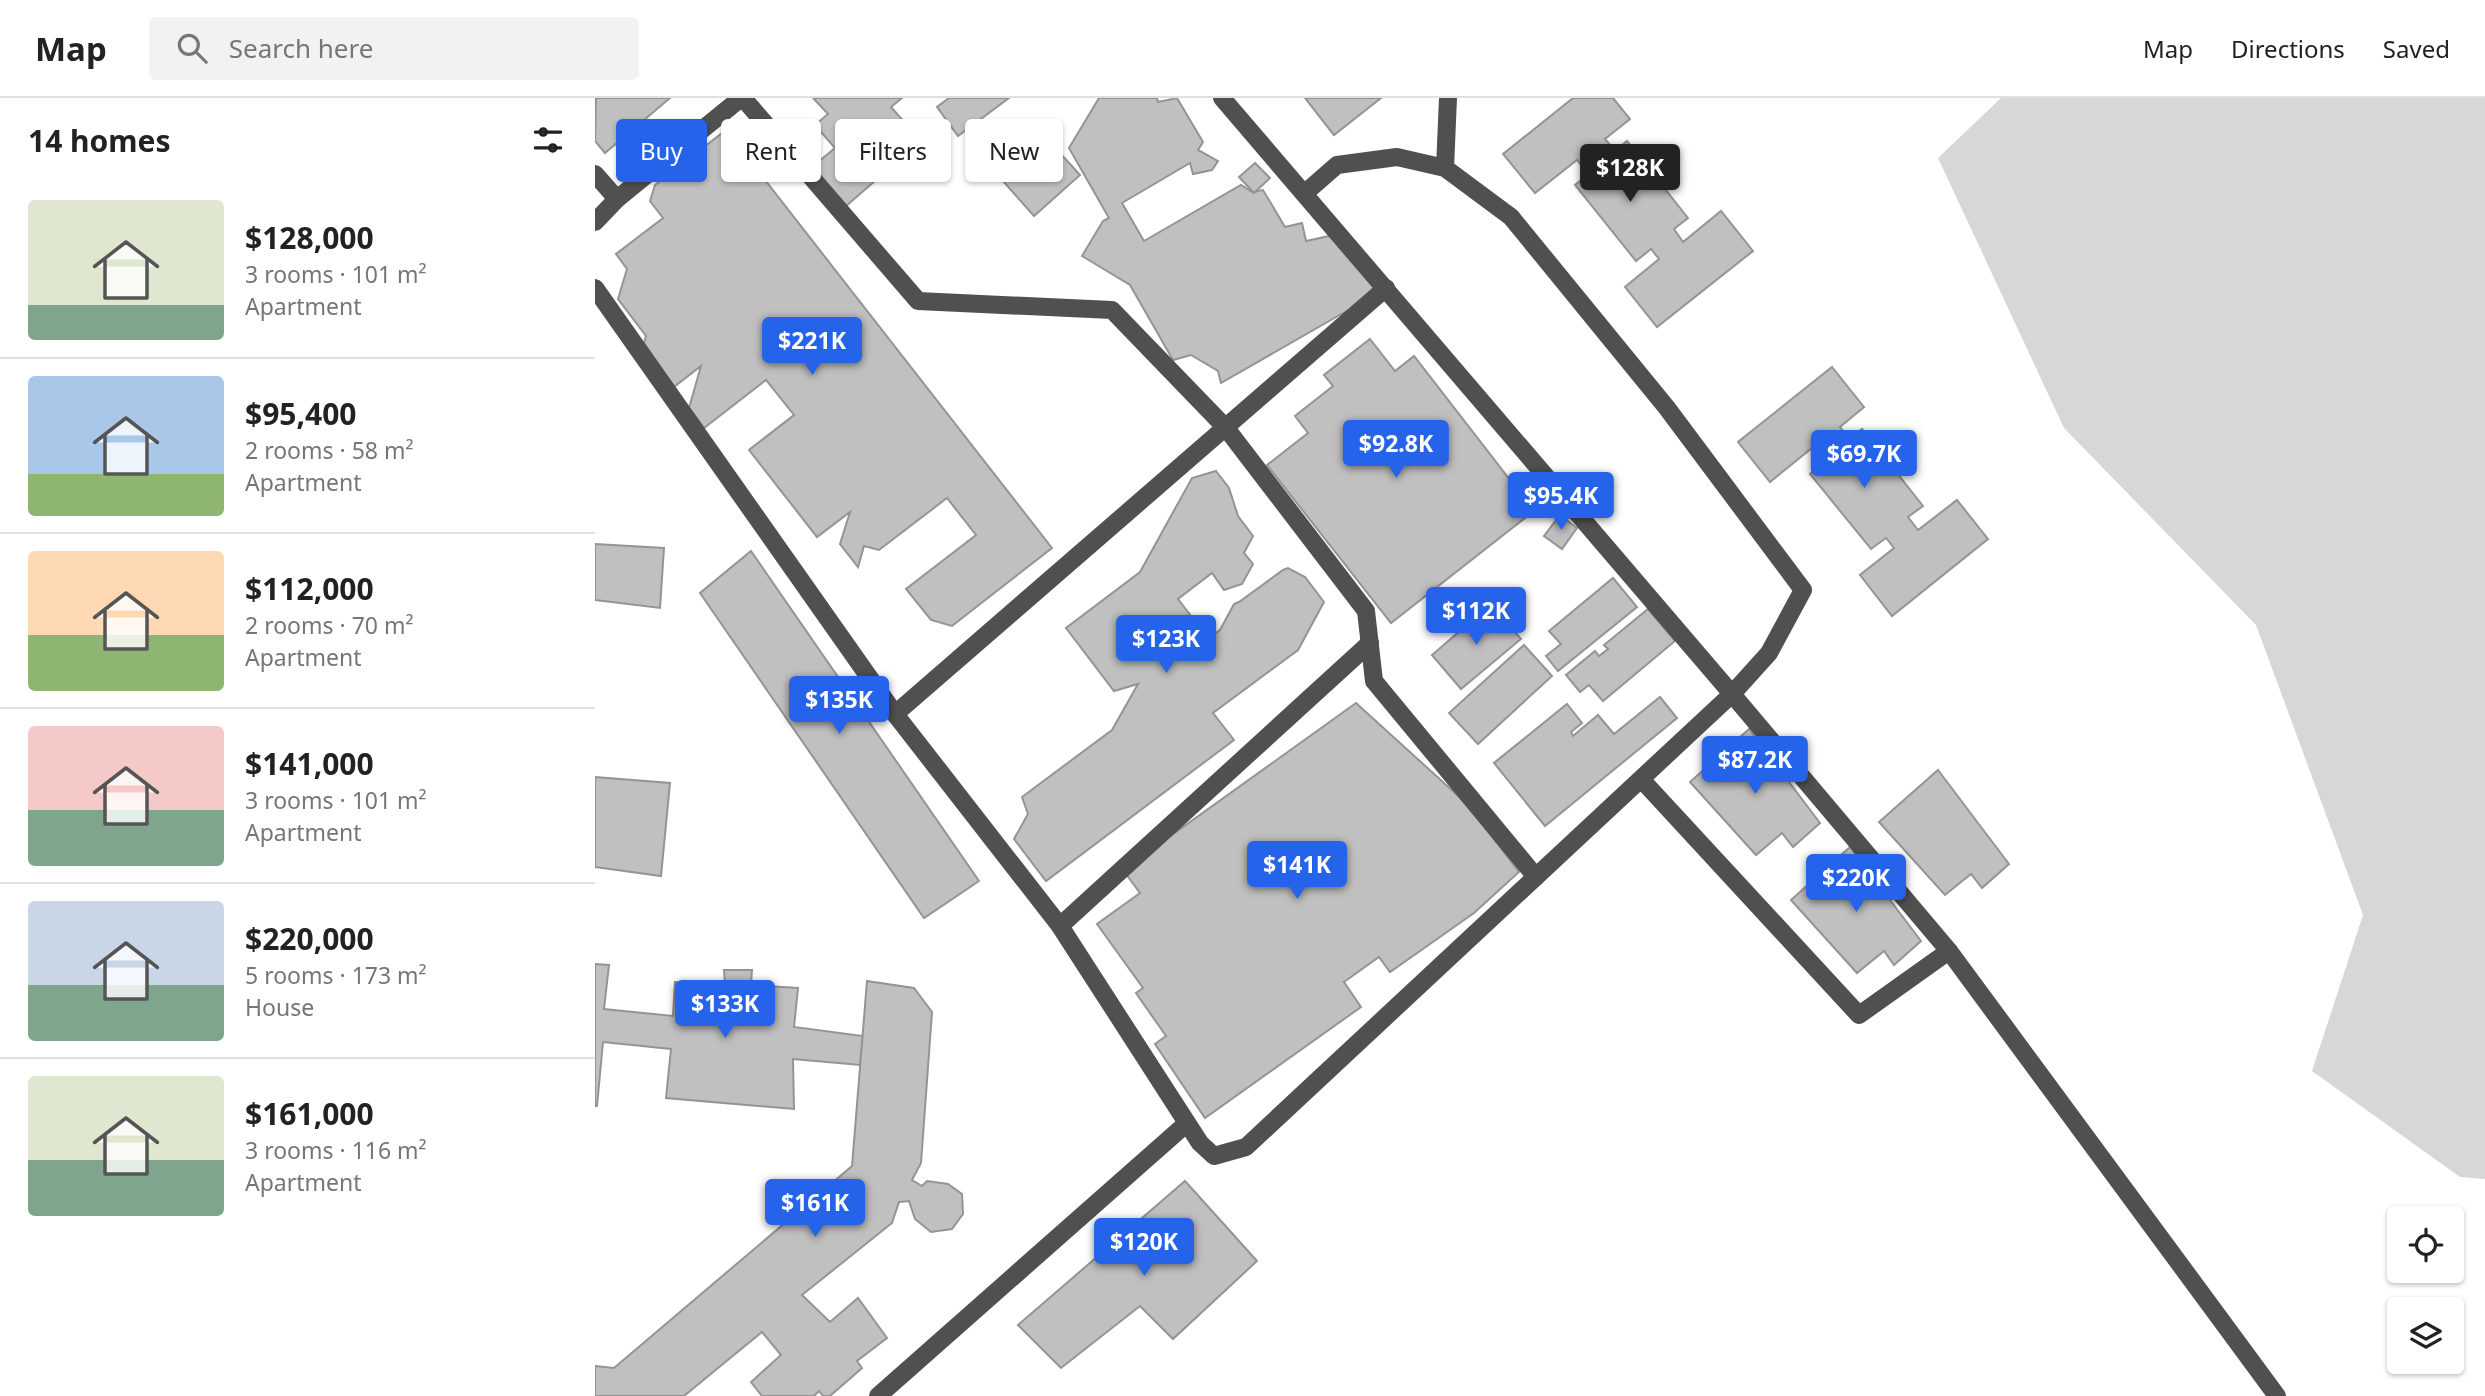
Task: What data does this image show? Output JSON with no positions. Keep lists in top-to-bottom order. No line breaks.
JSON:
{"page":{"header":"Map","search":"Search here","nav":["Map","Directions","Saved"],"heading":"14 homes","chip":["Buy","Rent","Filters","New"],"price":["$128K","$221K","$92.8K","$69.7K","$95.4K","$112K","$123K","$135K","$87.2K","$141K","$220K","$133K","$161K","$120K"],"list":[{"name":"$128,000","note":"3 rooms · 101 m² · Apartment"},{"name":"$95,400","note":"2 rooms · 58 m² · Apartment"},{"name":"$112,000","note":"2 rooms · 70 m² · Apartment"},{"name":"$141,000","note":"3 rooms · 101 m² · Apartment"},{"name":"$220,000","note":"5 rooms · 173 m² · House"},{"name":"$161,000","note":"3 rooms · 116 m² · Apartment"}]}}
